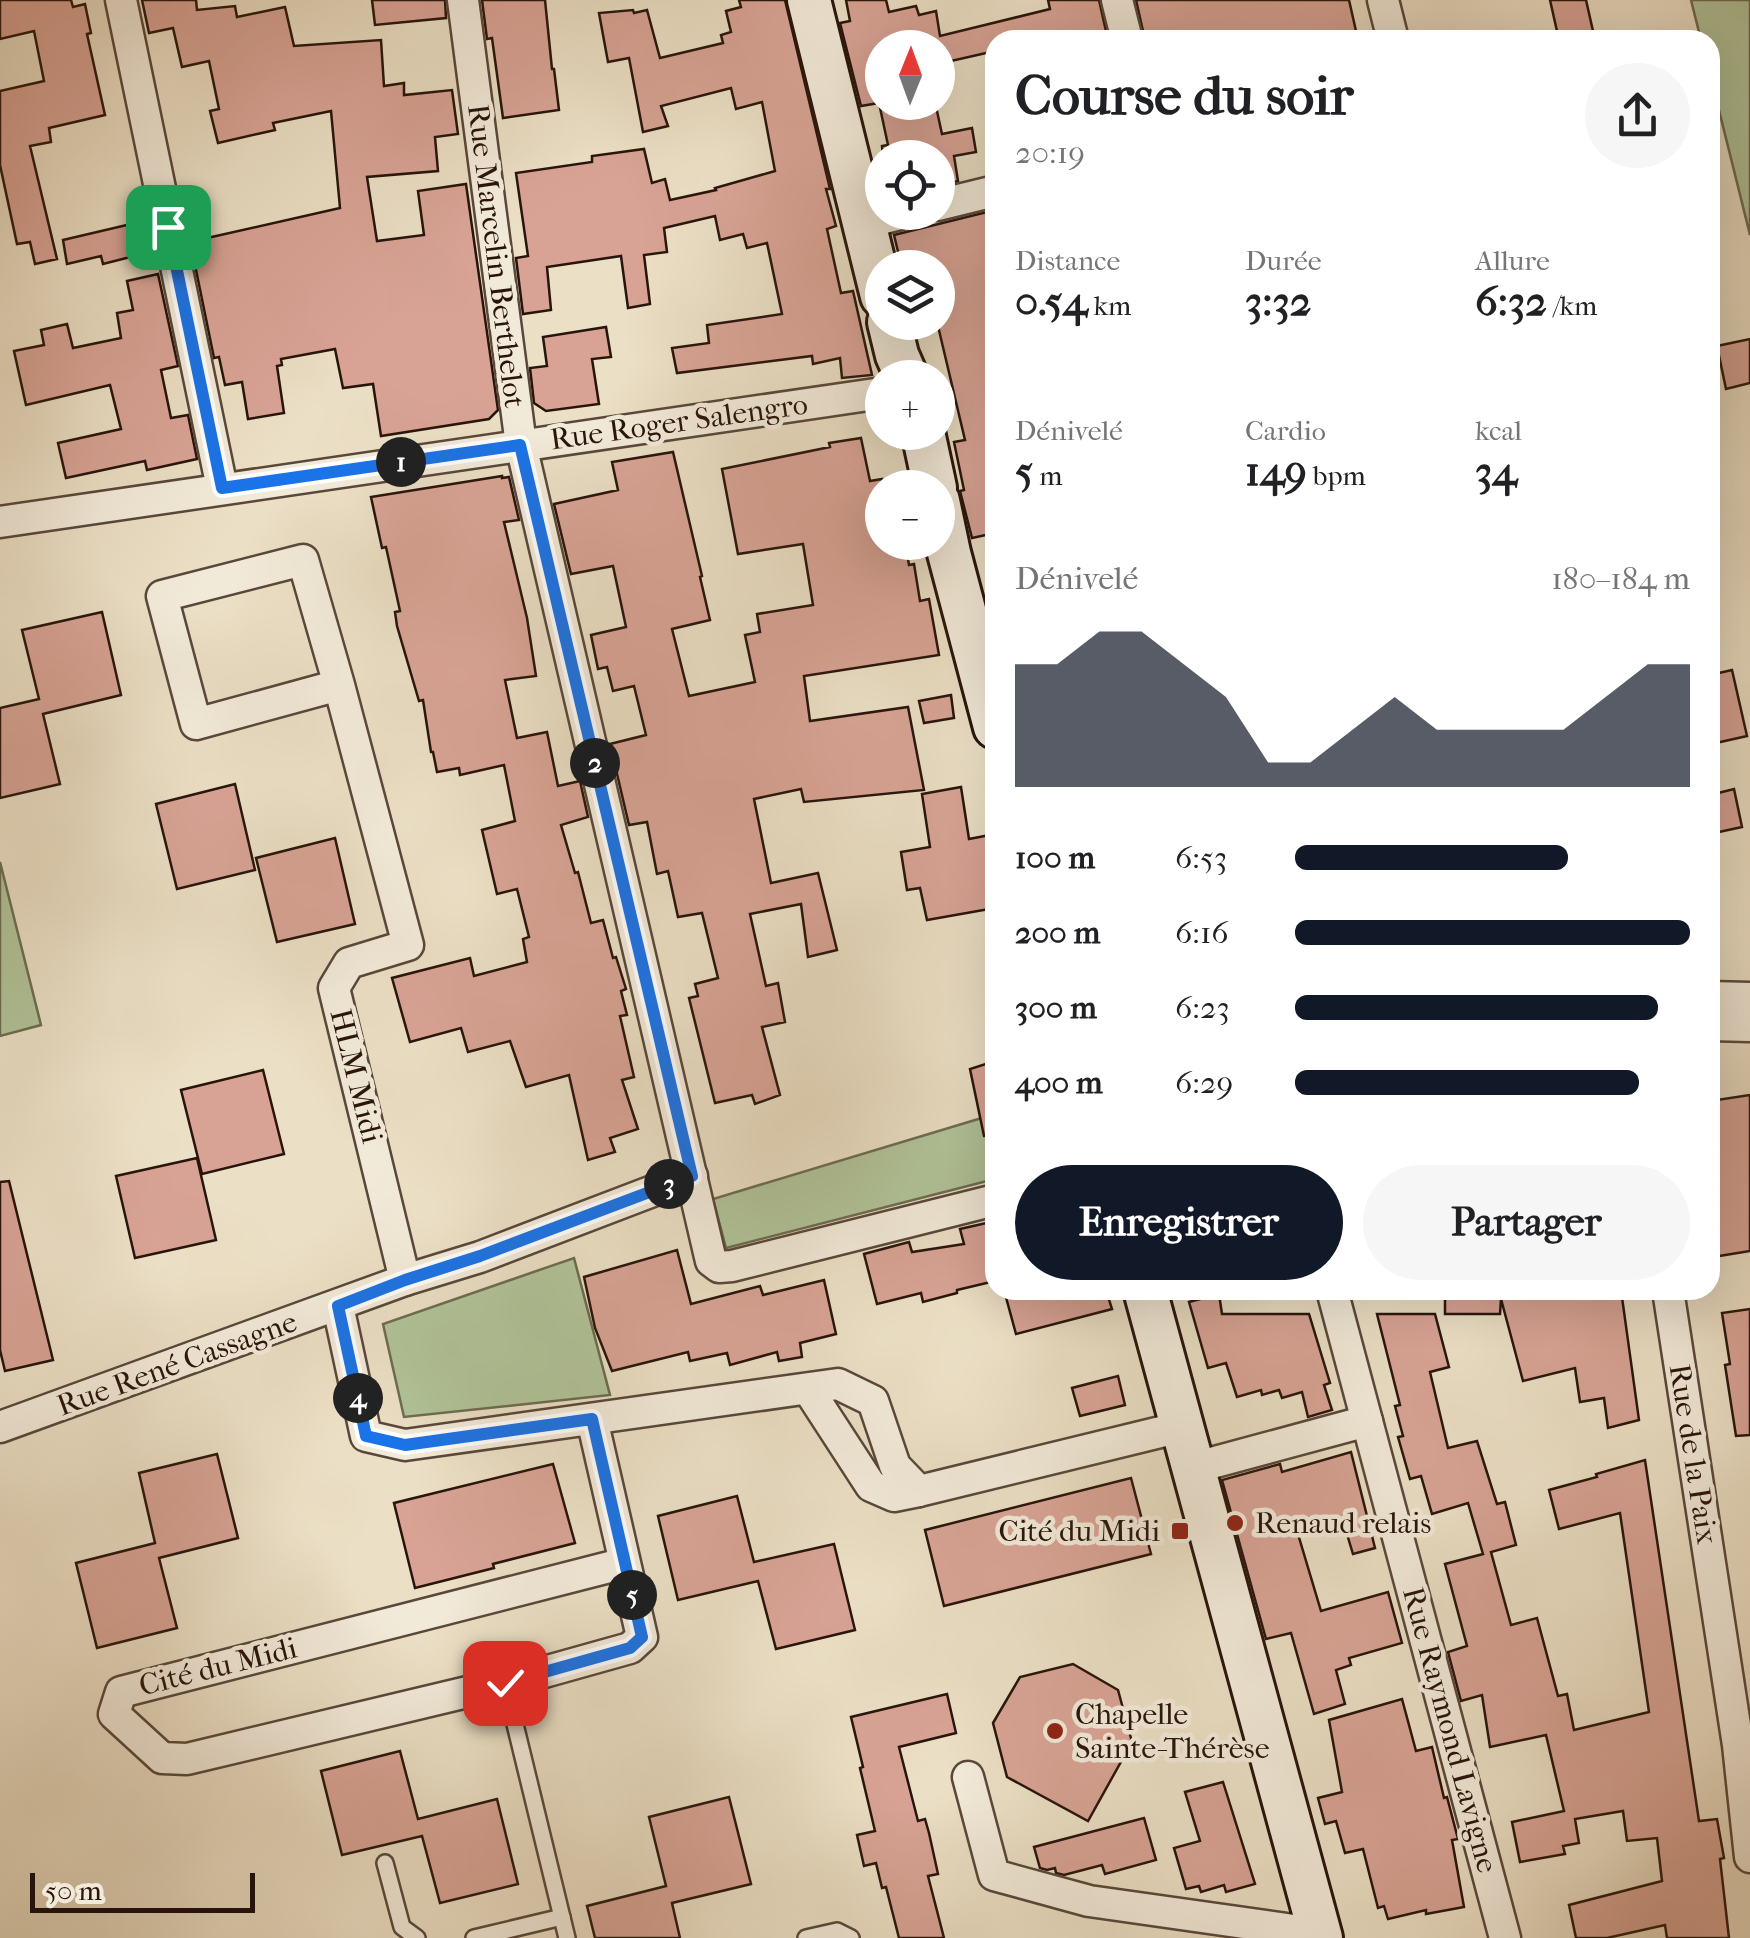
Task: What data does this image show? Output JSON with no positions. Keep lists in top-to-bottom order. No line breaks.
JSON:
{"streets":{"street":["Rue Marcelin Berthelot","Rue Roger Salengro","HLM Midi","Rue René Cassagne","Rue de la Paix","Cité du Midi","Rue Raymond Lavigne"]},"crossings":[["Rue Marcelin Berthelot","Rue Roger Salengro"],["Rue Marcelin Berthelot","Rue René Cassagne"],["HLM Midi","Rue René Cassagne"]],"places":{"other":["Renaud relais","Chapelle Sainte-Thérèse"],"transit":["Cité du Midi"]},"scale_bar":"50 m","north":"top","page":{"map_buttons":["+","−"],"heading":["Course du soir","20:19"],"stats":[["Distance","0.54 km"],["Durée","3:32"],["Allure","6:32 /km"],["Dénivelé","5 m"],["Cardio","149 bpm"],["kcal","34"]],"pins":["1","2","3","4","5"],"chart":["Dénivelé","180–184 m"],"list":[{"name":"100 m","note":"6:53"},{"name":"200 m","note":"6:16"},{"name":"300 m","note":"6:23"},{"name":"400 m","note":"6:29"}],"buttons":["Enregistrer","Partager"],"scale":"50 m"}}
